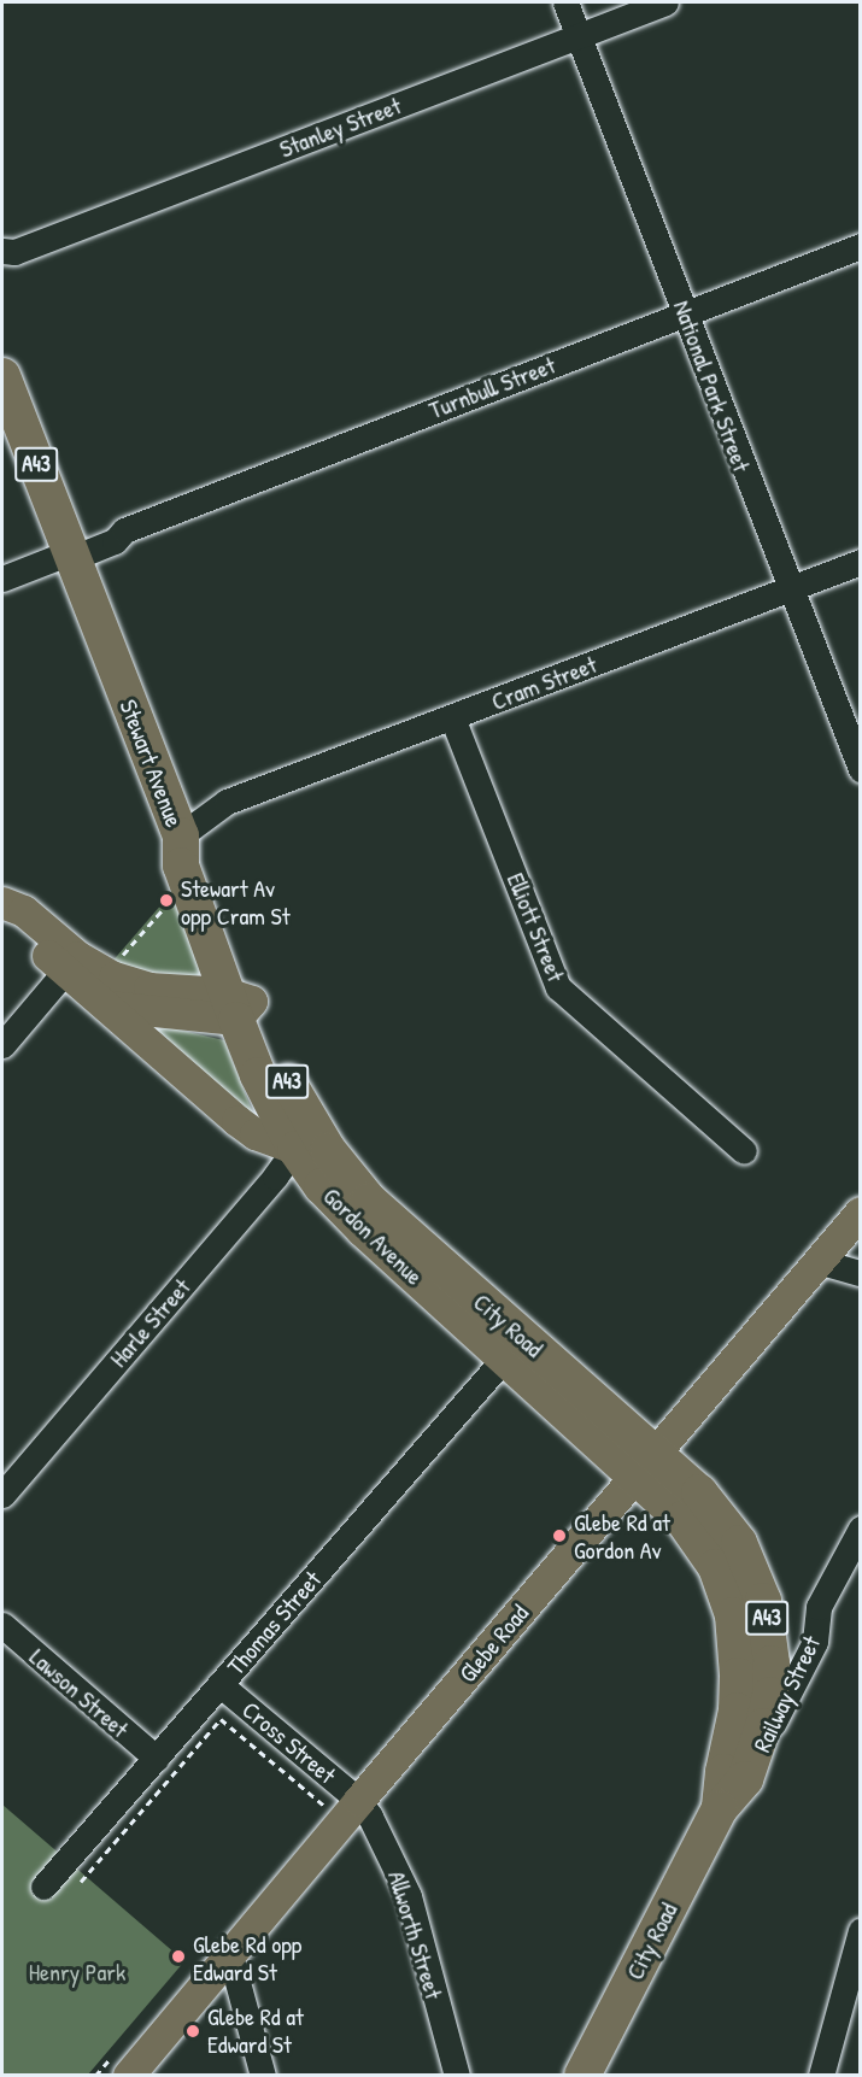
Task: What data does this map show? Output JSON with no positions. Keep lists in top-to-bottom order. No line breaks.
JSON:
{"streets":{"highway":["A43","Stewart Avenue","Gordon Avenue","City Road"],"main road":["Glebe Road"],"street":["Stanley Street","National Park Street","Turnbull Street","Cram Street","Elliott Street","Harle Street","Thomas Street","Lawson Street","Railway Street","Cross Street","Allworth Street"]},"crossings":[["Stanley Street","National Park Street"],["National Park Street","Turnbull Street"],["National Park Street","Cram Street"],["Turnbull Street","Stewart Avenue"],["Cram Street","Stewart Avenue"],["Cram Street","Elliott Street"],["Stewart Avenue","Gordon Avenue"],["Stewart Avenue","Harle Street"],["Stewart Avenue","City Road"],["Gordon Avenue","Harle Street"],["Gordon Avenue","City Road"],["Gordon Avenue","Thomas Street"],["Gordon Avenue","Glebe Road"],["City Road","Glebe Road"],["City Road","Railway Street"],["Thomas Street","Lawson Street"],["Thomas Street","Cross Street"],["Glebe Road","Cross Street"],["Glebe Road","Allworth Street"],["Cross Street","Allworth Street"]],"parks":["Henry Park"],"places":["Stewart Av opp Cram St","Glebe Rd at Gordon Av","Glebe Rd opp Edward St","Glebe Rd at Edward St"]}
